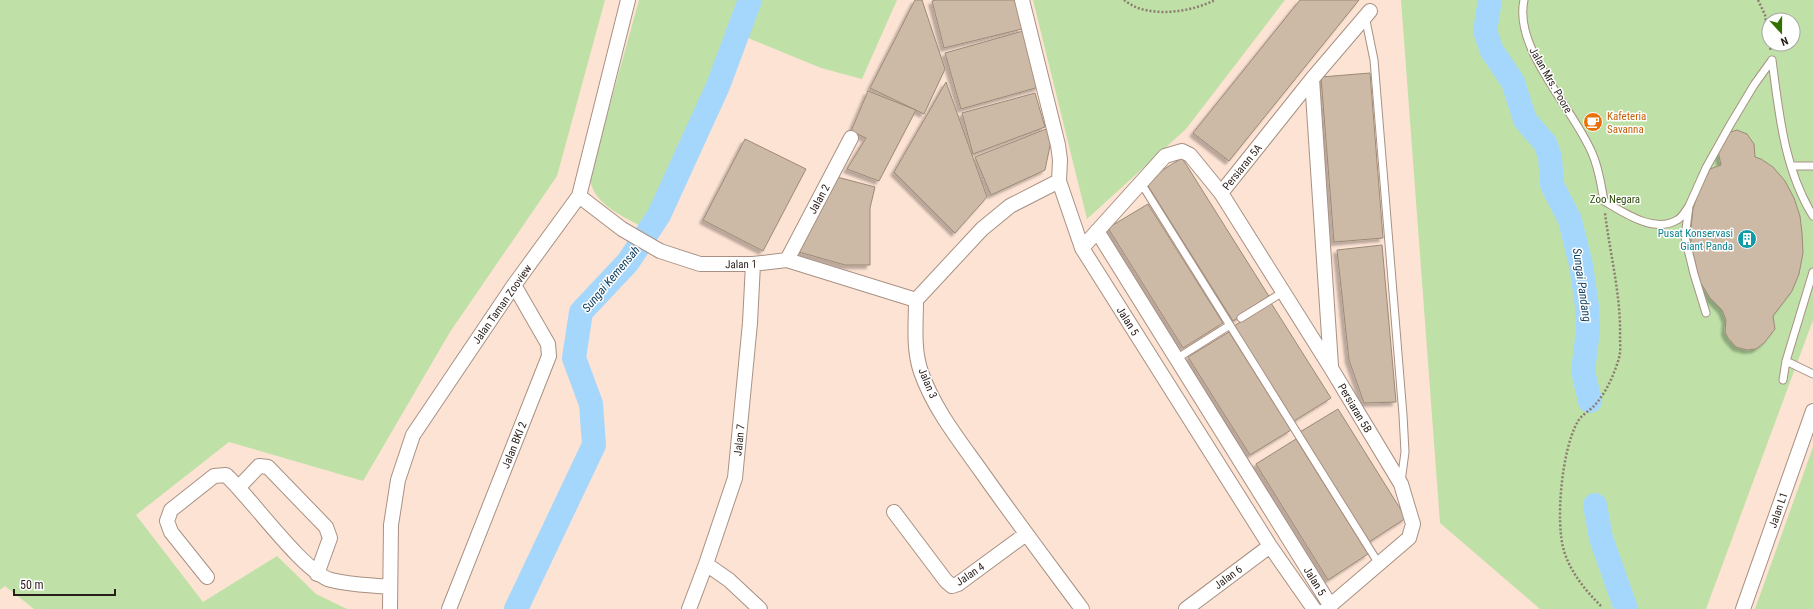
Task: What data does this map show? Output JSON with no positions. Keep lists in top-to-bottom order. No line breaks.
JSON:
{"streets":{"street":["Persiaran 5A","Jalan 2","Jalan 1","Jalan Taman Zooview","Jalan 5","Jalan 3","Persiaran 5B","Jalan 7","Jalan BKI 2","Jalan L1","Jalan 4","Jalan 6"],"lane":["Jalan Mrs. Poore"]},"crossings":[["Persiaran 5A","Jalan 5"],["Persiaran 5A","Persiaran 5B"],["Jalan 2","Jalan 1"],["Jalan 1","Jalan Taman Zooview"],["Jalan 1","Jalan 3"],["Jalan 1","Jalan 7"],["Jalan Taman Zooview","Jalan BKI 2"],["Jalan 5","Persiaran 5B"],["Jalan 5","Jalan 6"],["Jalan 3","Jalan 4"]],"water":["Sungai Kemensah","Sungai Pandang"],"parks":["Zoo Negara"],"places":{"cafe":["Kafeteria Savanna"],"building":["Pusat Konservasi Giant Panda"]},"scale_bar":"50 m","north":"bottom"}
